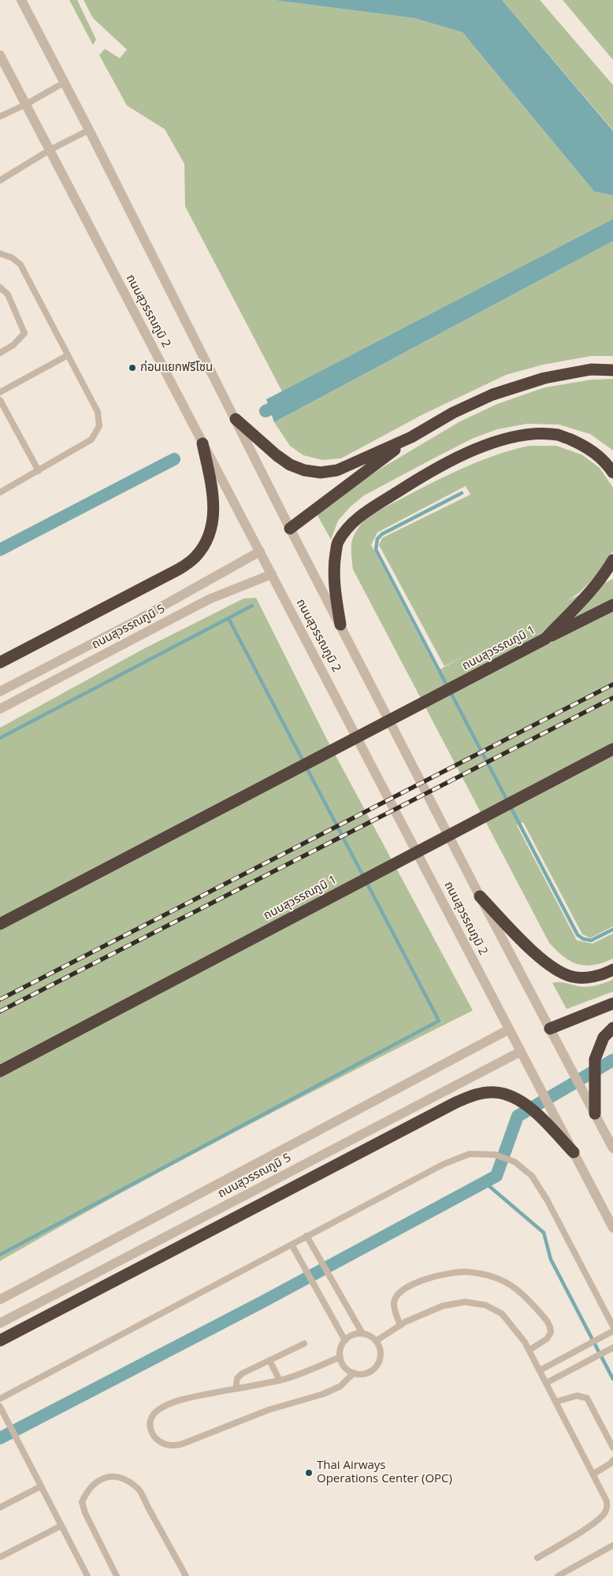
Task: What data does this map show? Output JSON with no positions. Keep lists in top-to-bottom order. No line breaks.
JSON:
{"streets":{"highway":["ถนนสุวรรณภูมิ 1"],"street":["ถนนสุวรรณภูมิ 2","ถนนสุวรรณภูมิ 5"]},"crossings":[["ถนนสุวรรณภูมิ 2","ถนนสุวรรณภูมิ 5"]],"places":["ก่อนแยกฟรีโซน","Thai Airways Operations Center (OPC)"]}
